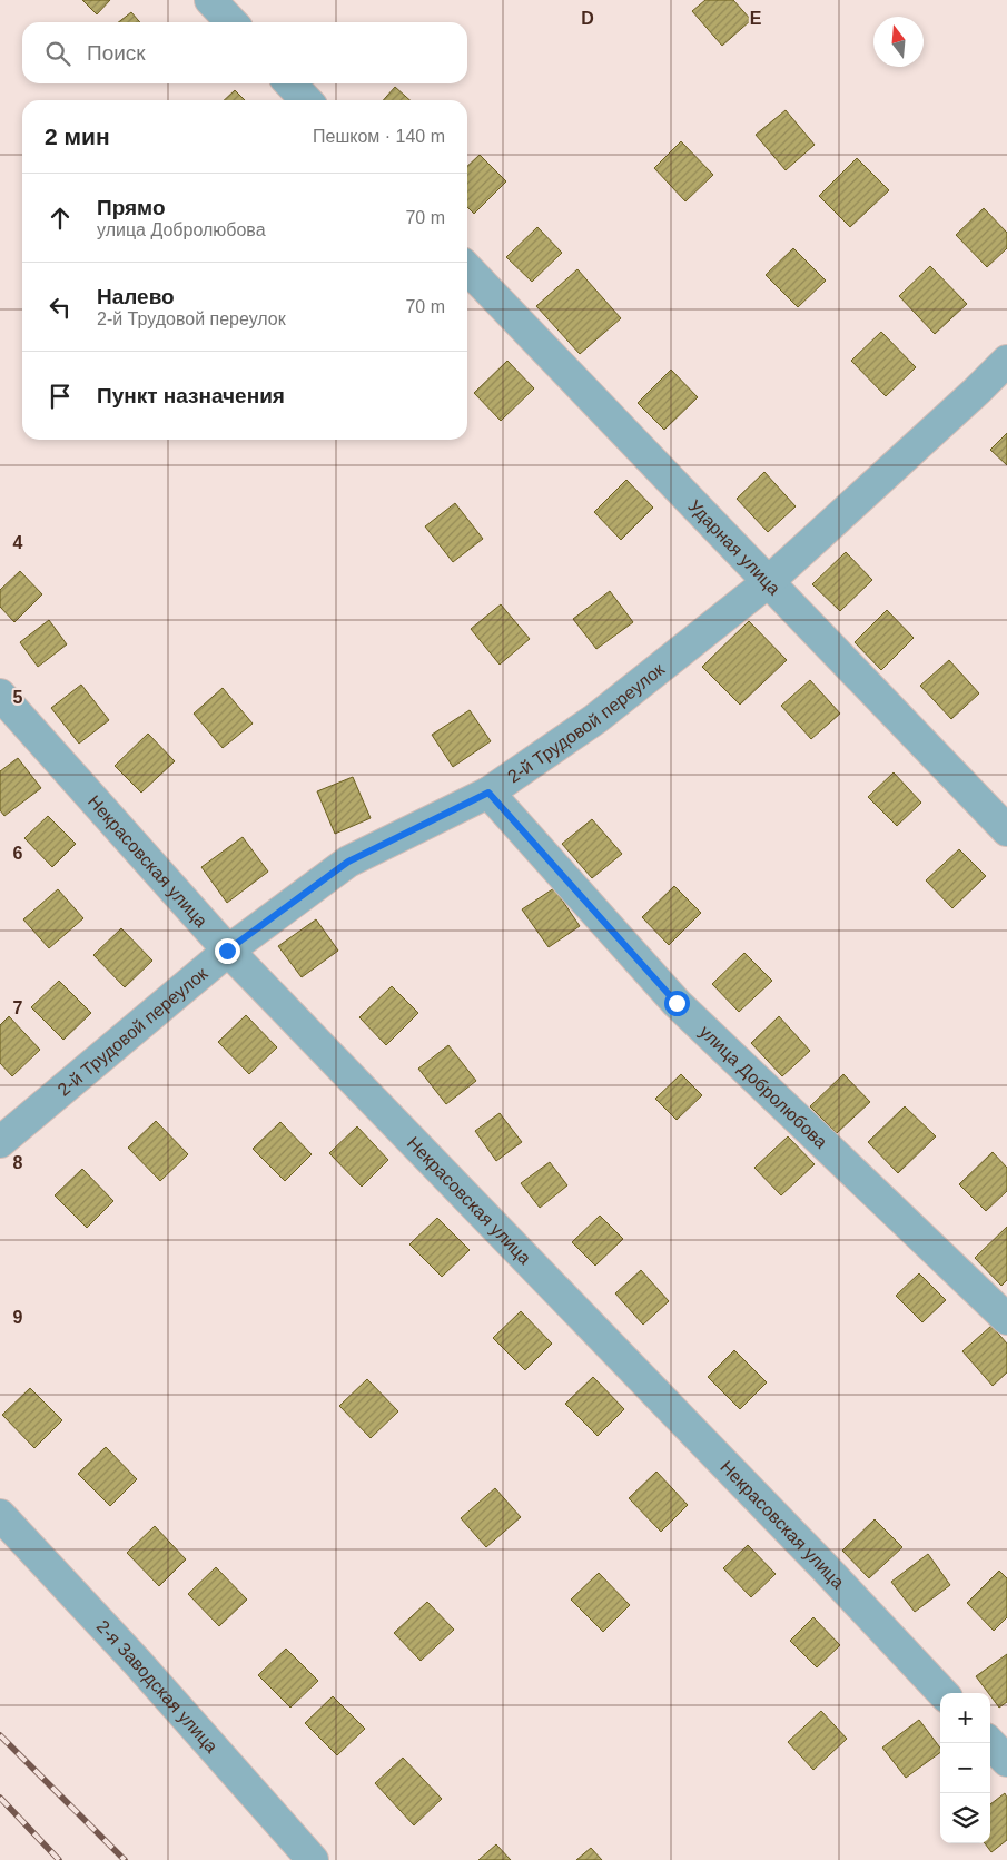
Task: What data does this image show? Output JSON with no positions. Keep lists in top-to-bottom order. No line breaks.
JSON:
{"streets":{"street":["Ударная улица","2-й Трудовой переулок","Некрасовская улица","улица Добролюбова","2-я Заводская улица"]},"crossings":[["Ударная улица","2-й Трудовой переулок"],["2-й Трудовой переулок","Некрасовская улица"],["2-й Трудовой переулок","улица Добролюбова"]],"north":"top","page":{"search":"Поиск","heading":["2 мин","Пешком · 140 m"],"list":[["Прямо","улица Добролюбова","70 m"],["Налево","2-й Трудовой переулок","70 m"],"Пункт назначения"],"map_buttons":["+","−"]},"grid":{"columns":["D","E"],"rows":["4","5","6","7","8","9"]}}
